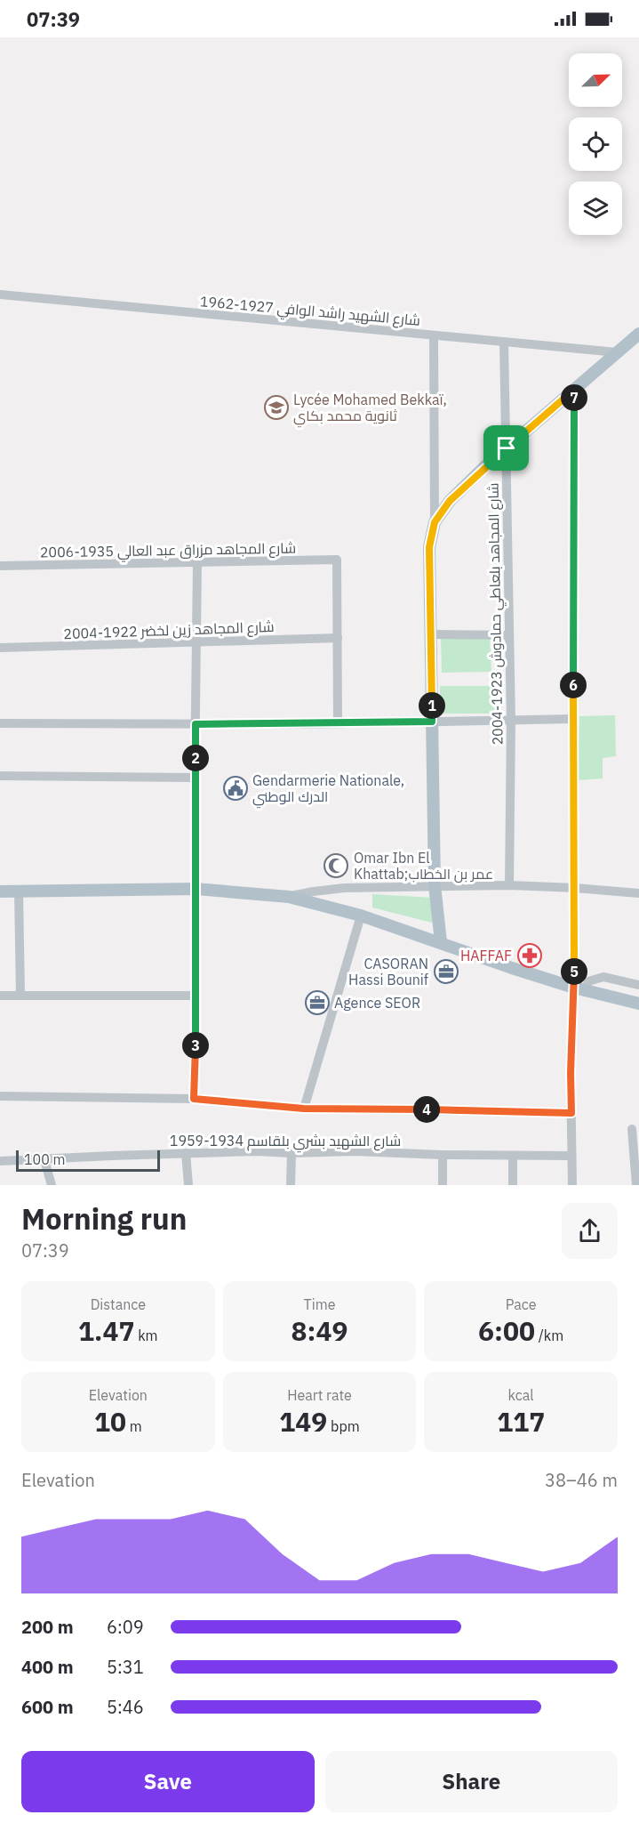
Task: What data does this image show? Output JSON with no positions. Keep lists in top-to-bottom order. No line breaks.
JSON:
{"streets":{"street":["شارع الشهيد راشد الوافي 1927-1962","شارع المجاهد مزراق عبد العالي 1935-2006","شارع المجاهد بلعاطي حمادوش 1923-2004","شارع المجاهد زين لخضر 1922-2004","شارع الشهيد بشري بلقاسم 1934-1959"]},"crossings":[["شارع الشهيد راشد الوافي 1927-1962","شارع المجاهد بلعاطي حمادوش 1923-2004"],["شارع المجاهد مزراق عبد العالي 1935-2006","شارع المجاهد زين لخضر 1922-2004"]],"places":{"school or university":["Lycée Mohamed Bekkaï, ثانوية محمد بكاي"],"public building":["Gendarmerie Nationale, الدرك الوطني"],"mosque":["Omar Ibn El Khattab;عمر بن الخطاب"],"pharmacy":["HAFFAF"],"office":["CASORAN Hassi Bounif","Agence SEOR"]},"scale_bar":"100 m","north":"top right","page":{"status":"07:39","pins":["7","6","1","2","5","3","4"],"scale":"100 m","heading":["Morning run","07:39"],"stats":[["Distance","1.47 km"],["Time","8:49"],["Pace","6:00 /km"],["Elevation","10 m"],["Heart rate","149 bpm"],["kcal","117"]],"chart":["Elevation","38–46 m"],"list":[{"name":"200 m","note":"6:09"},{"name":"400 m","note":"5:31"},{"name":"600 m","note":"5:46"}],"buttons":["Save","Share"]}}
